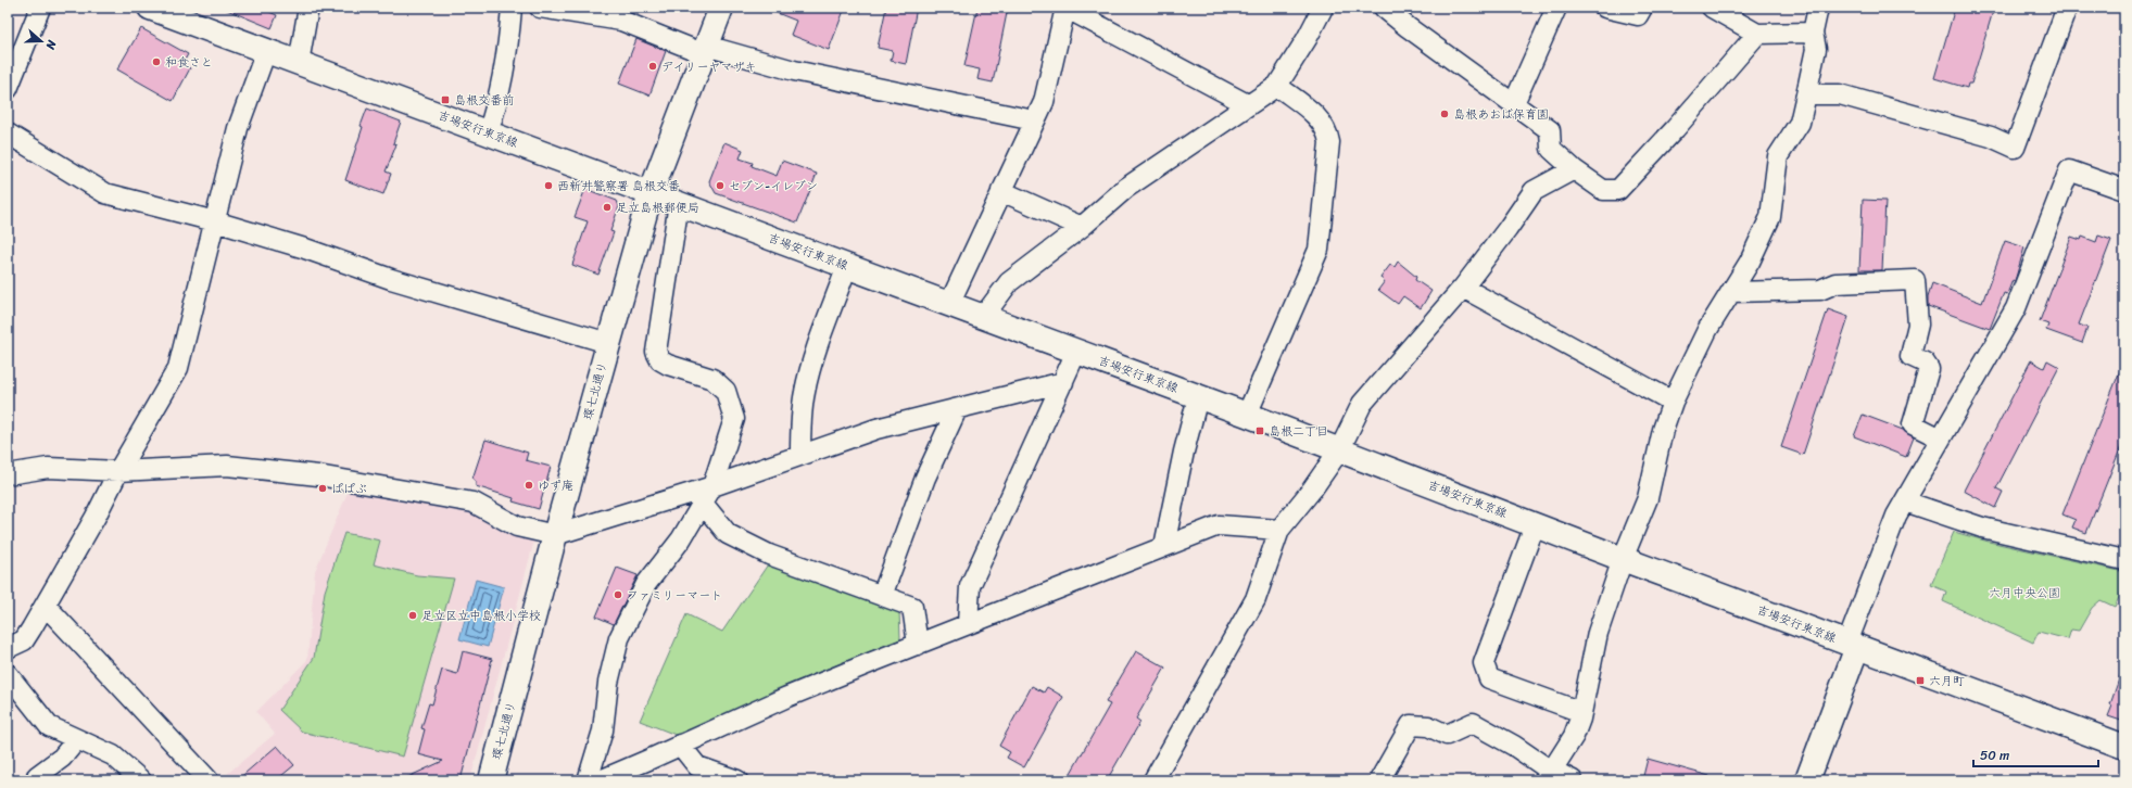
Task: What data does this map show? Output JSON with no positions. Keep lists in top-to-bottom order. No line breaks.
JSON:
{"streets":{"main road":["吉場安行東京線","環七北通り"]},"crossings":[["吉場安行東京線","環七北通り"]],"parks":["六月中央公園"],"places":{"other":["和食さと","デイリーヤマザキ","島根あおば保育園","西新井警察署 島根交番","セブン-イレブン","足立島根郵便局","ゆず庵","ぱぱぶ","ファミリーマート","足立区立中島根小学校"],"transit":["島根交番前","島根二丁目","六月町"]},"scale_bar":"50 m","north":"right"}
